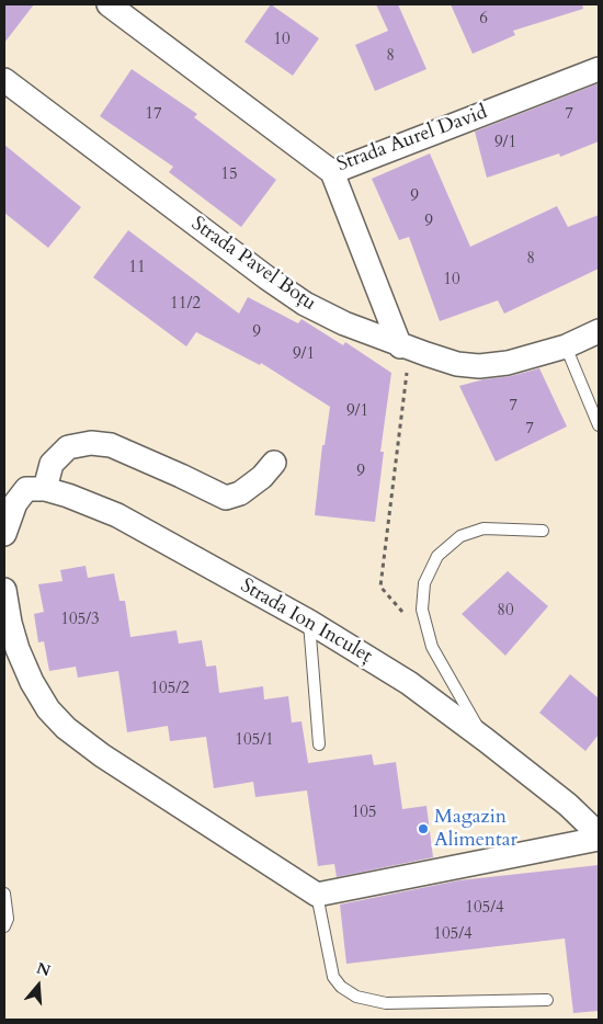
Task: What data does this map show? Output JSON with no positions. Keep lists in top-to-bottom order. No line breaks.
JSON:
{"streets":{"street":["Strada Aurel David","Strada Pavel Boțu","Strada Ion Inculeț"]},"places":["Magazin Alimentar"],"house_numbers":["6","10","8","17","7","9/1","15","9","9","8","11","10","11/2","9","9/1","7","9/1","7","9","80","105/3","105/2","105/1","105","105/4","105/4"],"north":"top"}
